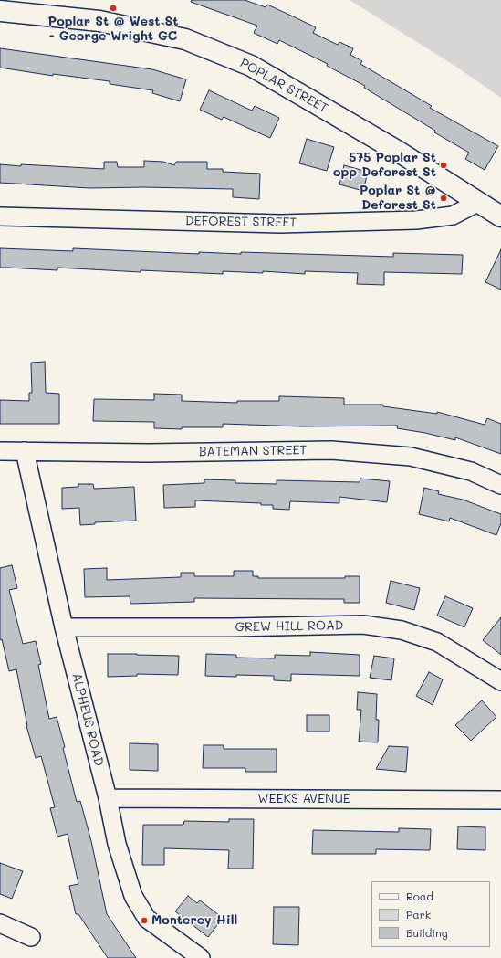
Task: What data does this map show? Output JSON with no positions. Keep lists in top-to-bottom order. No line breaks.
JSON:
{"streets":{"street":["POPLAR STREET","DEFOREST STREET","BATEMAN STREET","GREW HILL ROAD","ALPHEUS ROAD","WEEKS AVENUE"]},"crossings":[["POPLAR STREET","DEFOREST STREET"],["BATEMAN STREET","ALPHEUS ROAD"],["GREW HILL ROAD","ALPHEUS ROAD"],["ALPHEUS ROAD","WEEKS AVENUE"]],"places":["Poplar St @ West St - George Wright GC","575 Poplar St opp Deforest St","Poplar St @ Deforest St","Monterey Hill"],"legend":["Road","Park","Building"]}
